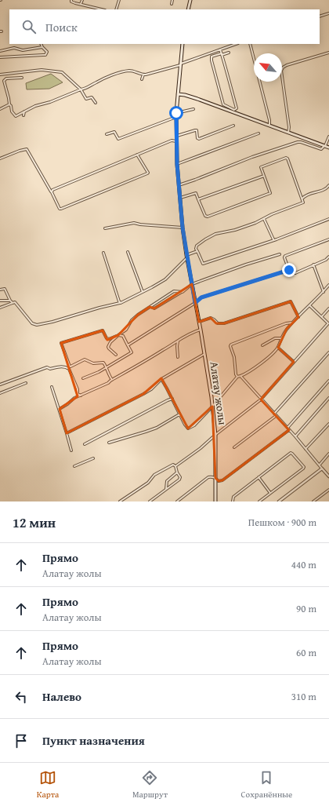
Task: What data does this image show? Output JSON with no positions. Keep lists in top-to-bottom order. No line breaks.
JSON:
{"streets":{"main road":["Алатау жолы"]},"north":"top left","page":{"search":"Поиск","heading":["12 мин","Пешком · 900 m"],"list":[["Прямо","Алатау жолы","440 m"],["Прямо","Алатау жолы","90 m"],["Прямо","Алатау жолы","60 m"],["Налево","310 m"],"Пункт назначения"],"nav":["Карта","Маршрут","Сохранённые"]}}
